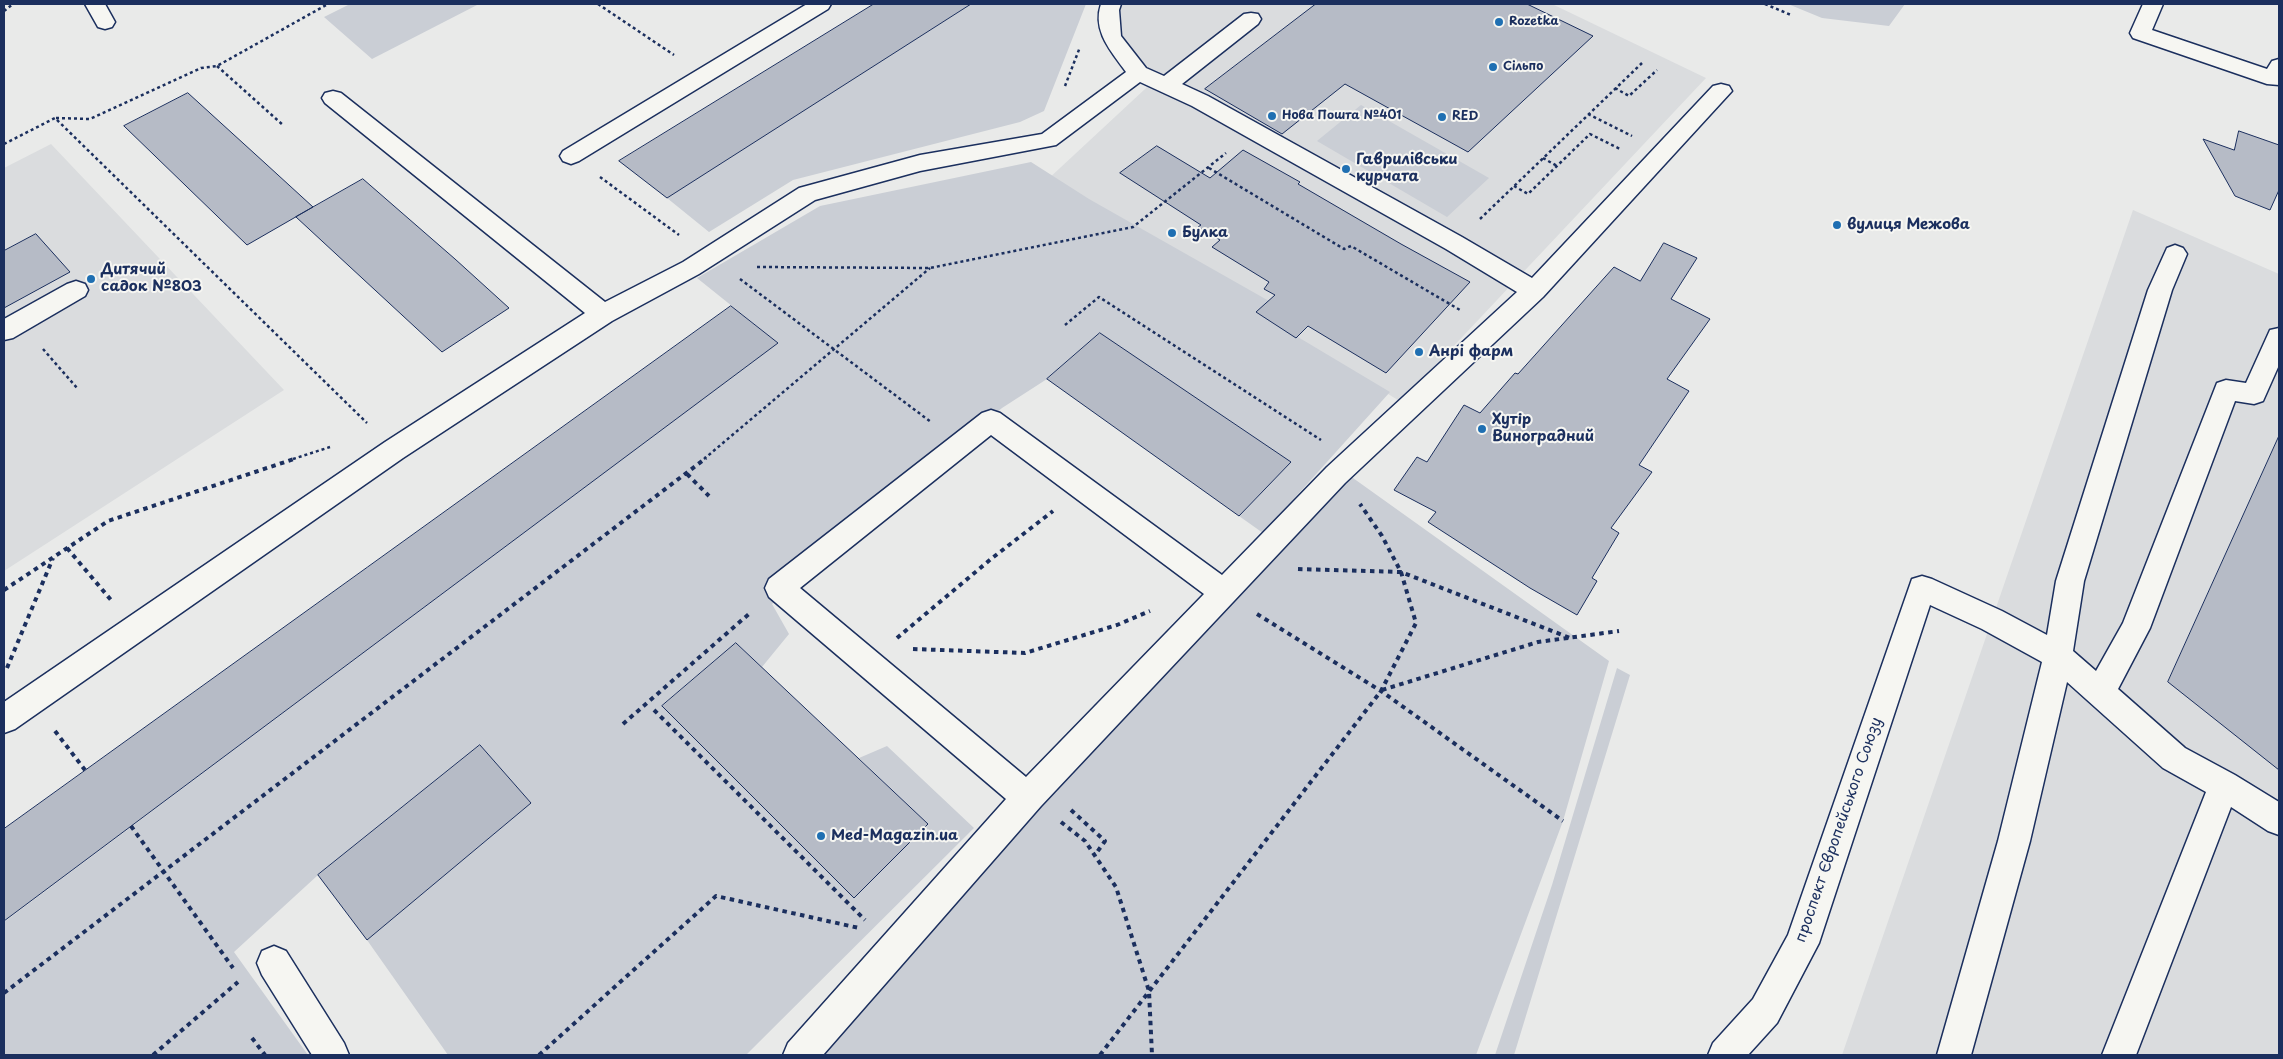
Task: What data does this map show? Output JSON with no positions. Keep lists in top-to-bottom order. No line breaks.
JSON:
{"streets":{"street":["проспект Європейського Союзу"]},"places":["Rozetka","Сільпо","Нова Пошта №401","RED","Гаврилівськи курчата","вулиця Межова","Булка","Дитячий садок №803","Анрі фарм","Хутір Виноградний","Med-Magazin.ua"]}
